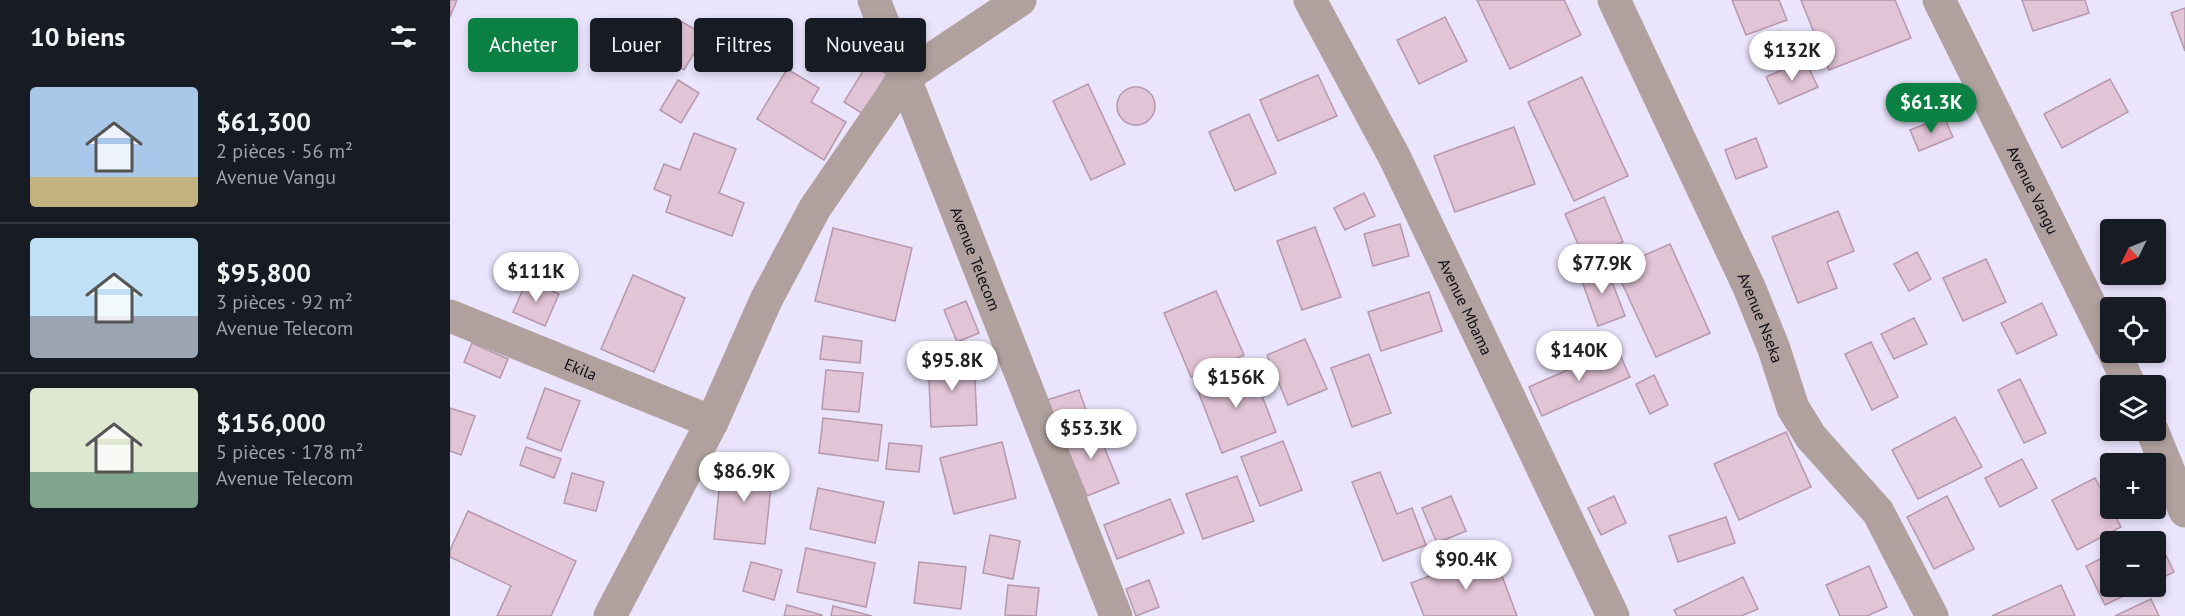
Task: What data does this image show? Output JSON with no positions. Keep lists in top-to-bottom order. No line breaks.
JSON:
{"streets":{"street":["Avenue Vangu","Avenue Telecom","Avenue Mbama","Avenue Nseka","Ekila"]},"north":"bottom left","page":{"heading":"10 biens","chip":["Acheter","Louer","Filtres","Nouveau"],"price":["$132K","$61.3K","$77.9K","$111K","$140K","$95.8K","$156K","$53.3K","$86.9K","$90.4K"],"list":[{"name":"$61,300","note":"2 pièces · 56 m² · Avenue Vangu"},{"name":"$95,800","note":"3 pièces · 92 m² · Avenue Telecom"},{"name":"$156,000","note":"5 pièces · 178 m² · Avenue Telecom"}],"map_buttons":["+","−"]}}
